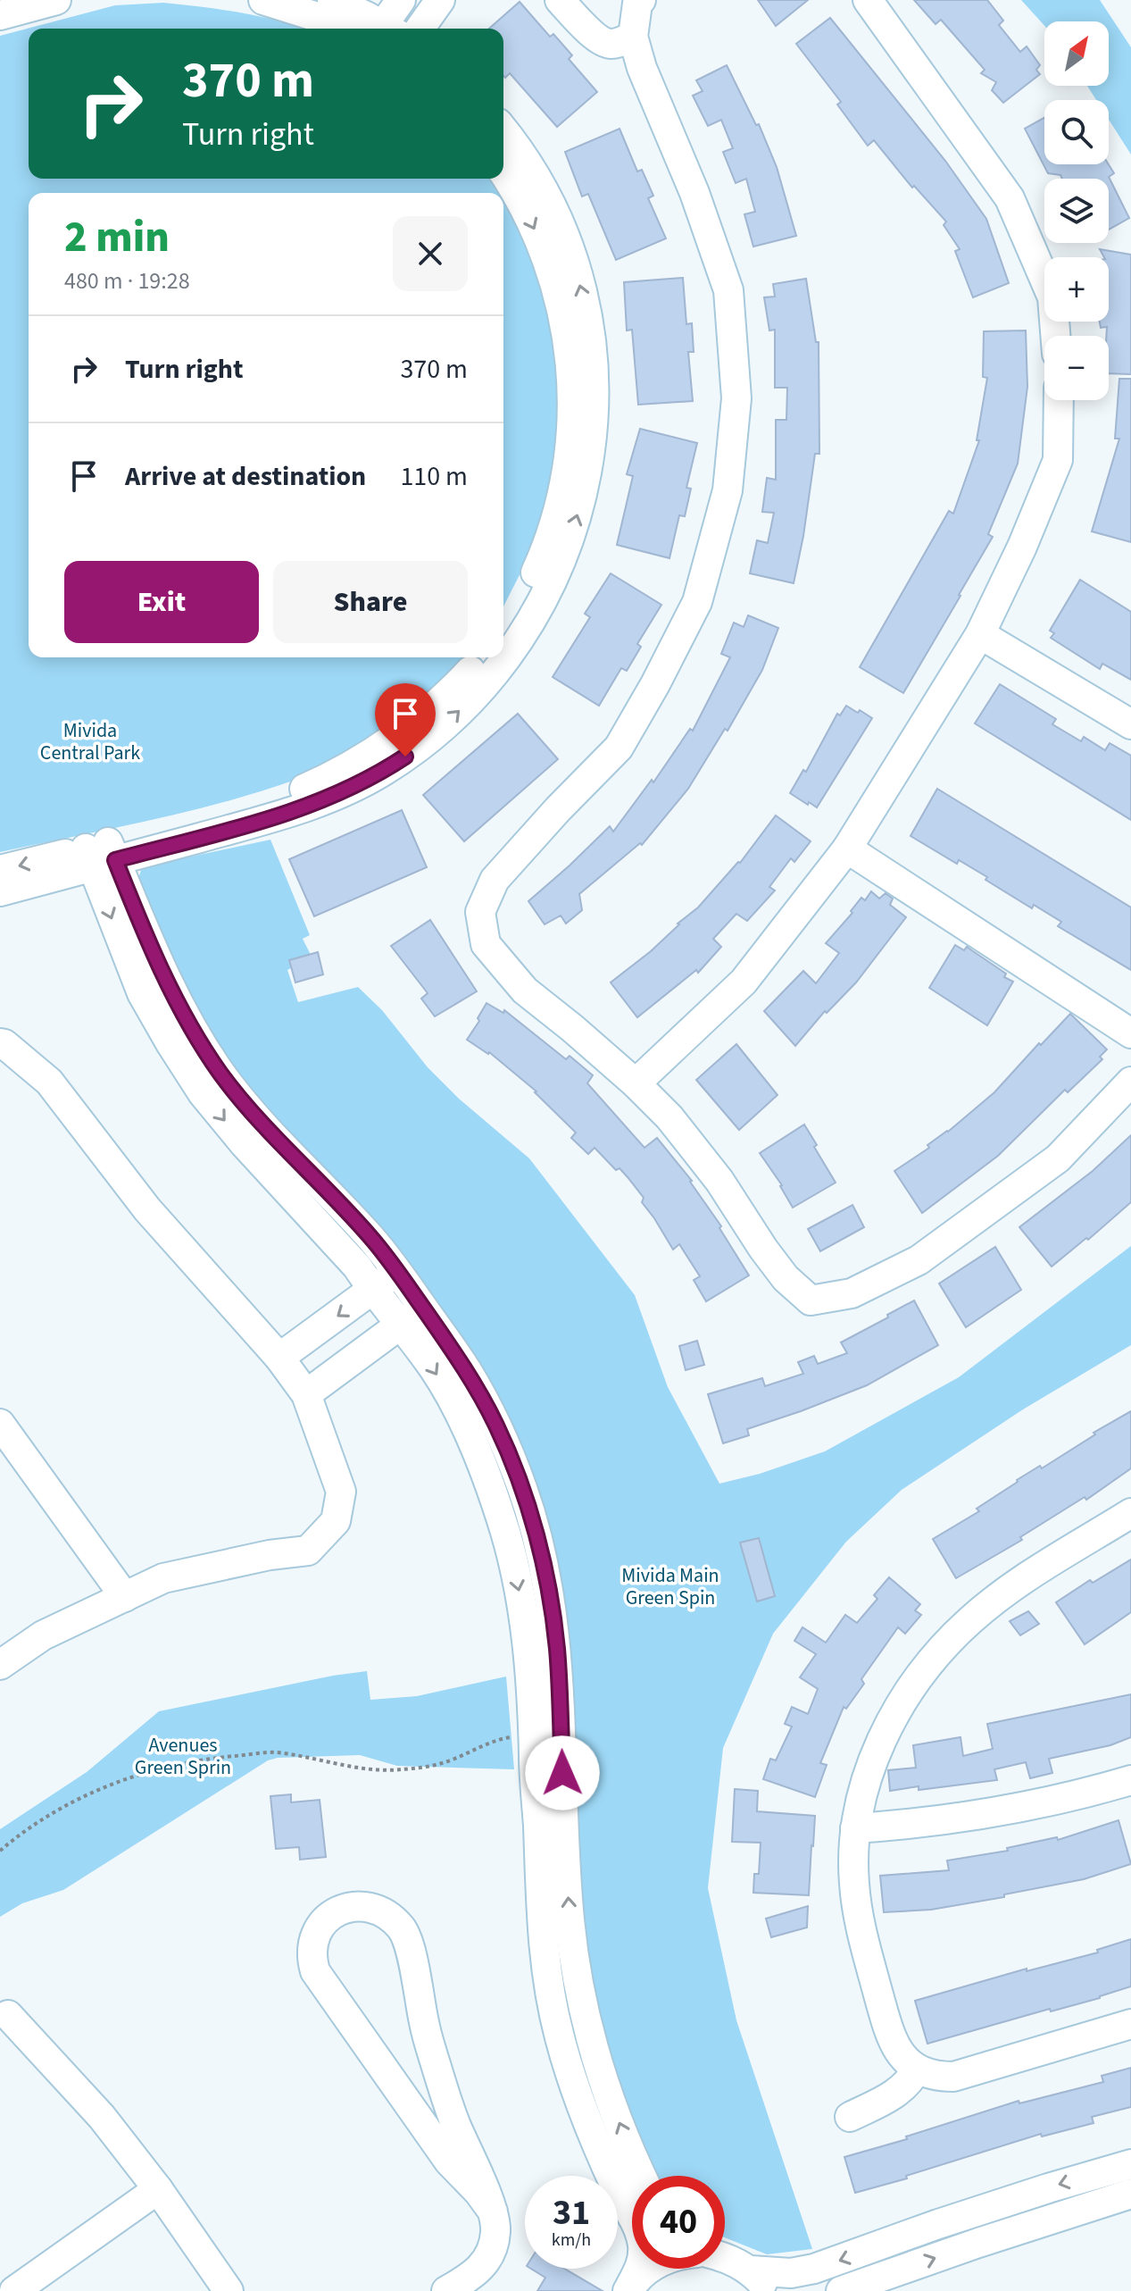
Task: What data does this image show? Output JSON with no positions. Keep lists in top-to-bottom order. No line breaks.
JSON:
{"parks":["Mivida Central Park","Mivida Main Green Spin","Avenues Green Sprin"],"north":"top right","page":{"map_buttons":["+","−"],"turn":["370 m","Turn right"],"heading":["2 min","480 m · 19:28"],"list":[{"name":"Turn right","value":"370 m"},{"name":"Arrive at destination","value":"110 m"}],"buttons":["Exit","Share"],"speed":"31 km/h","limit":"40"}}
